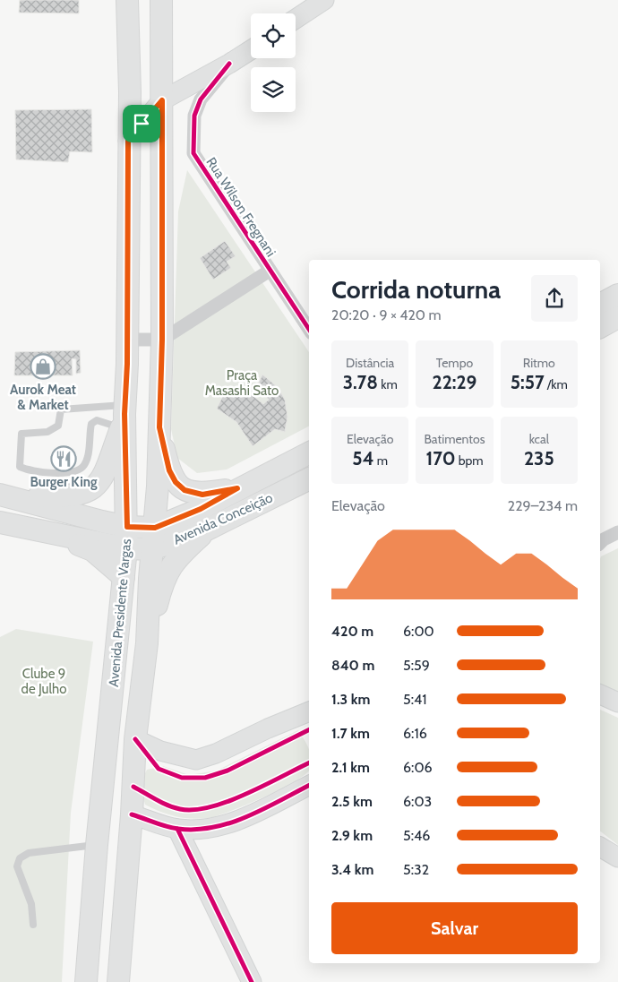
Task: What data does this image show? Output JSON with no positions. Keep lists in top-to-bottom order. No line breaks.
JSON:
{"streets":{"main road":["Avenida Conceição","Avenida Presidente Vargas"],"street":["Rua Wilson Fregnani"]},"crossings":[["Avenida Conceição","Avenida Presidente Vargas"]],"parks":["Praça Masashi Sato","Clube 9 de Julho"],"places":{"shop":["Aurok Meat & Market"],"restaurant":["Burger King"]},"page":{"heading":["Corrida noturna","20:20 · 9 × 420 m"],"stats":[["Distância","3.78 km"],["Tempo","22:29"],["Ritmo","5:57 /km"],["Elevação","54 m"],["Batimentos","170 bpm"],["kcal","235"]],"chart":["Elevação","229–234 m"],"list":[{"name":"420 m","note":"6:00"},{"name":"840 m","note":"5:59"},{"name":"1.3 km","note":"5:41"},{"name":"1.7 km","note":"6:16"},{"name":"2.1 km","note":"6:06"},{"name":"2.5 km","note":"6:03"},{"name":"2.9 km","note":"5:46"},{"name":"3.4 km","note":"5:32"}],"buttons":"Salvar"}}
